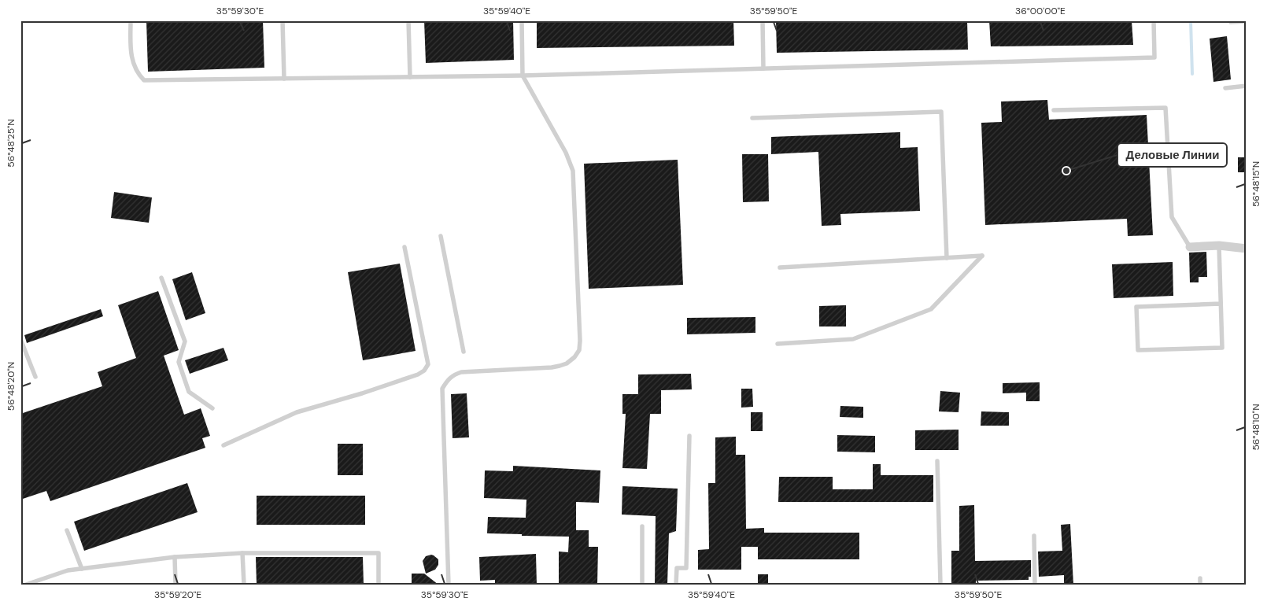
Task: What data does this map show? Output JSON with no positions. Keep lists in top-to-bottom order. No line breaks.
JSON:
{"places":["Деловые Линии"],"coordinates":["35°59'30\"E","35°59'40\"E","35°59'50\"E","36°00'00\"E","56°48'25\"N","56°48'15\"N","56°48'20\"N","56°48'10\"N","35°59'20\"E"]}
